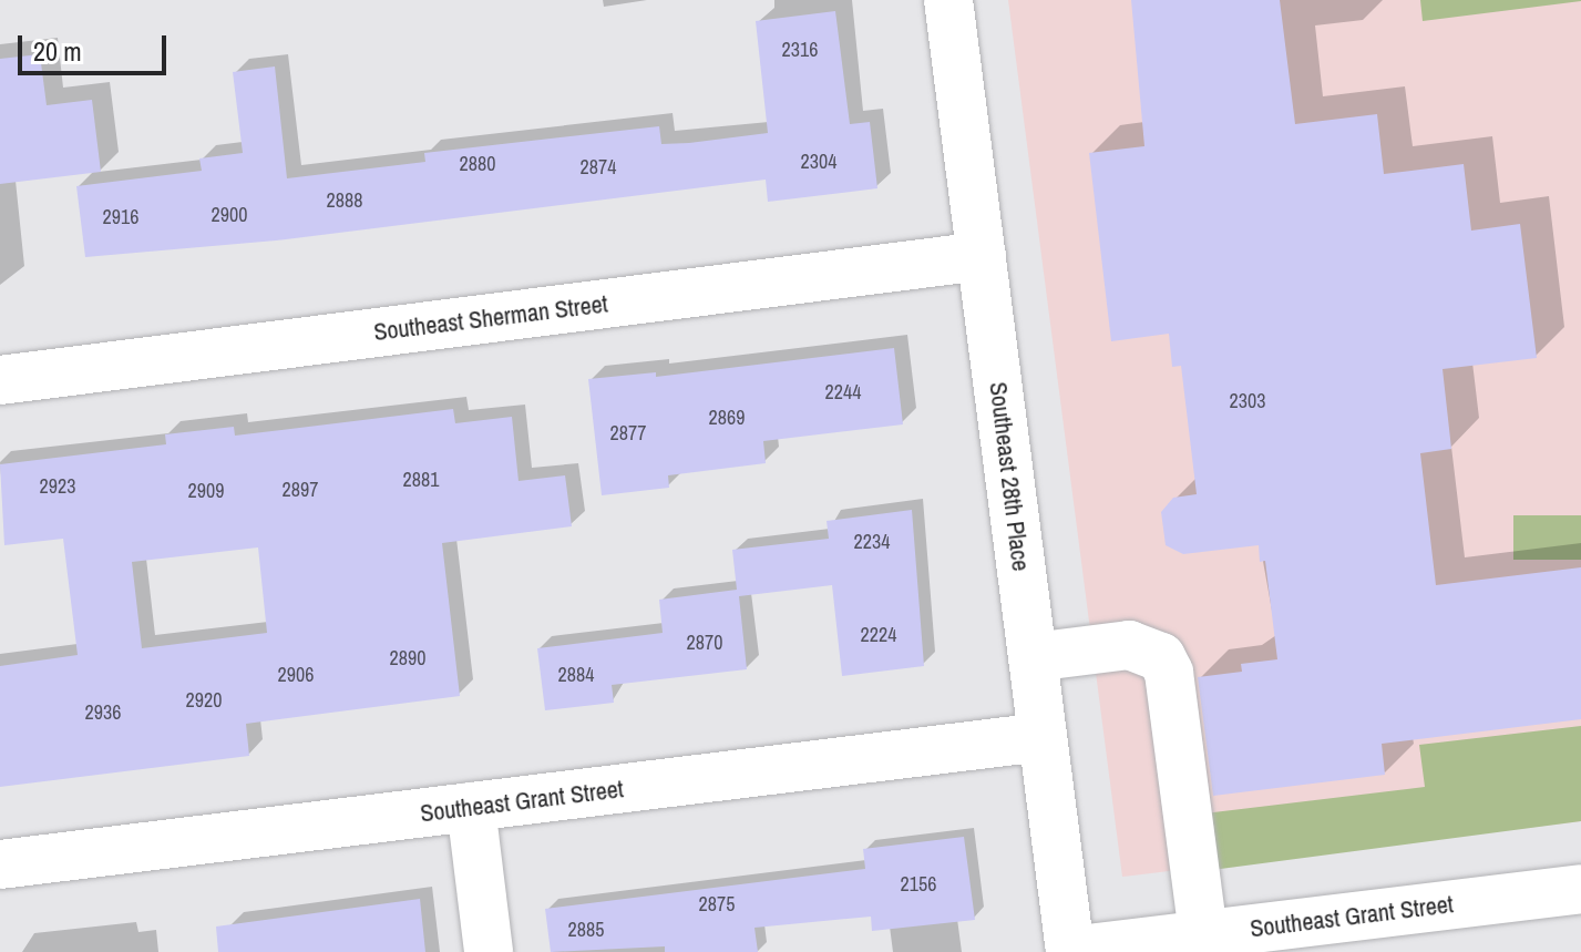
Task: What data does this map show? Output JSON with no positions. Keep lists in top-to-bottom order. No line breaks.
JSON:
{"streets":{"street":["Southeast Sherman Street","Southeast 28th Place","Southeast Grant Street"]},"crossings":[["Southeast Sherman Street","Southeast 28th Place"],["Southeast 28th Place","Southeast Grant Street"]],"house_numbers":["2316","2304","2880","2874","2888","2900","2916","2244","2303","2869","2877","2881","2923","2897","2909","2234","2224","2870","2890","2906","2884","2920","2936","2156","2875","2885"],"scale_bar":"20 m"}
